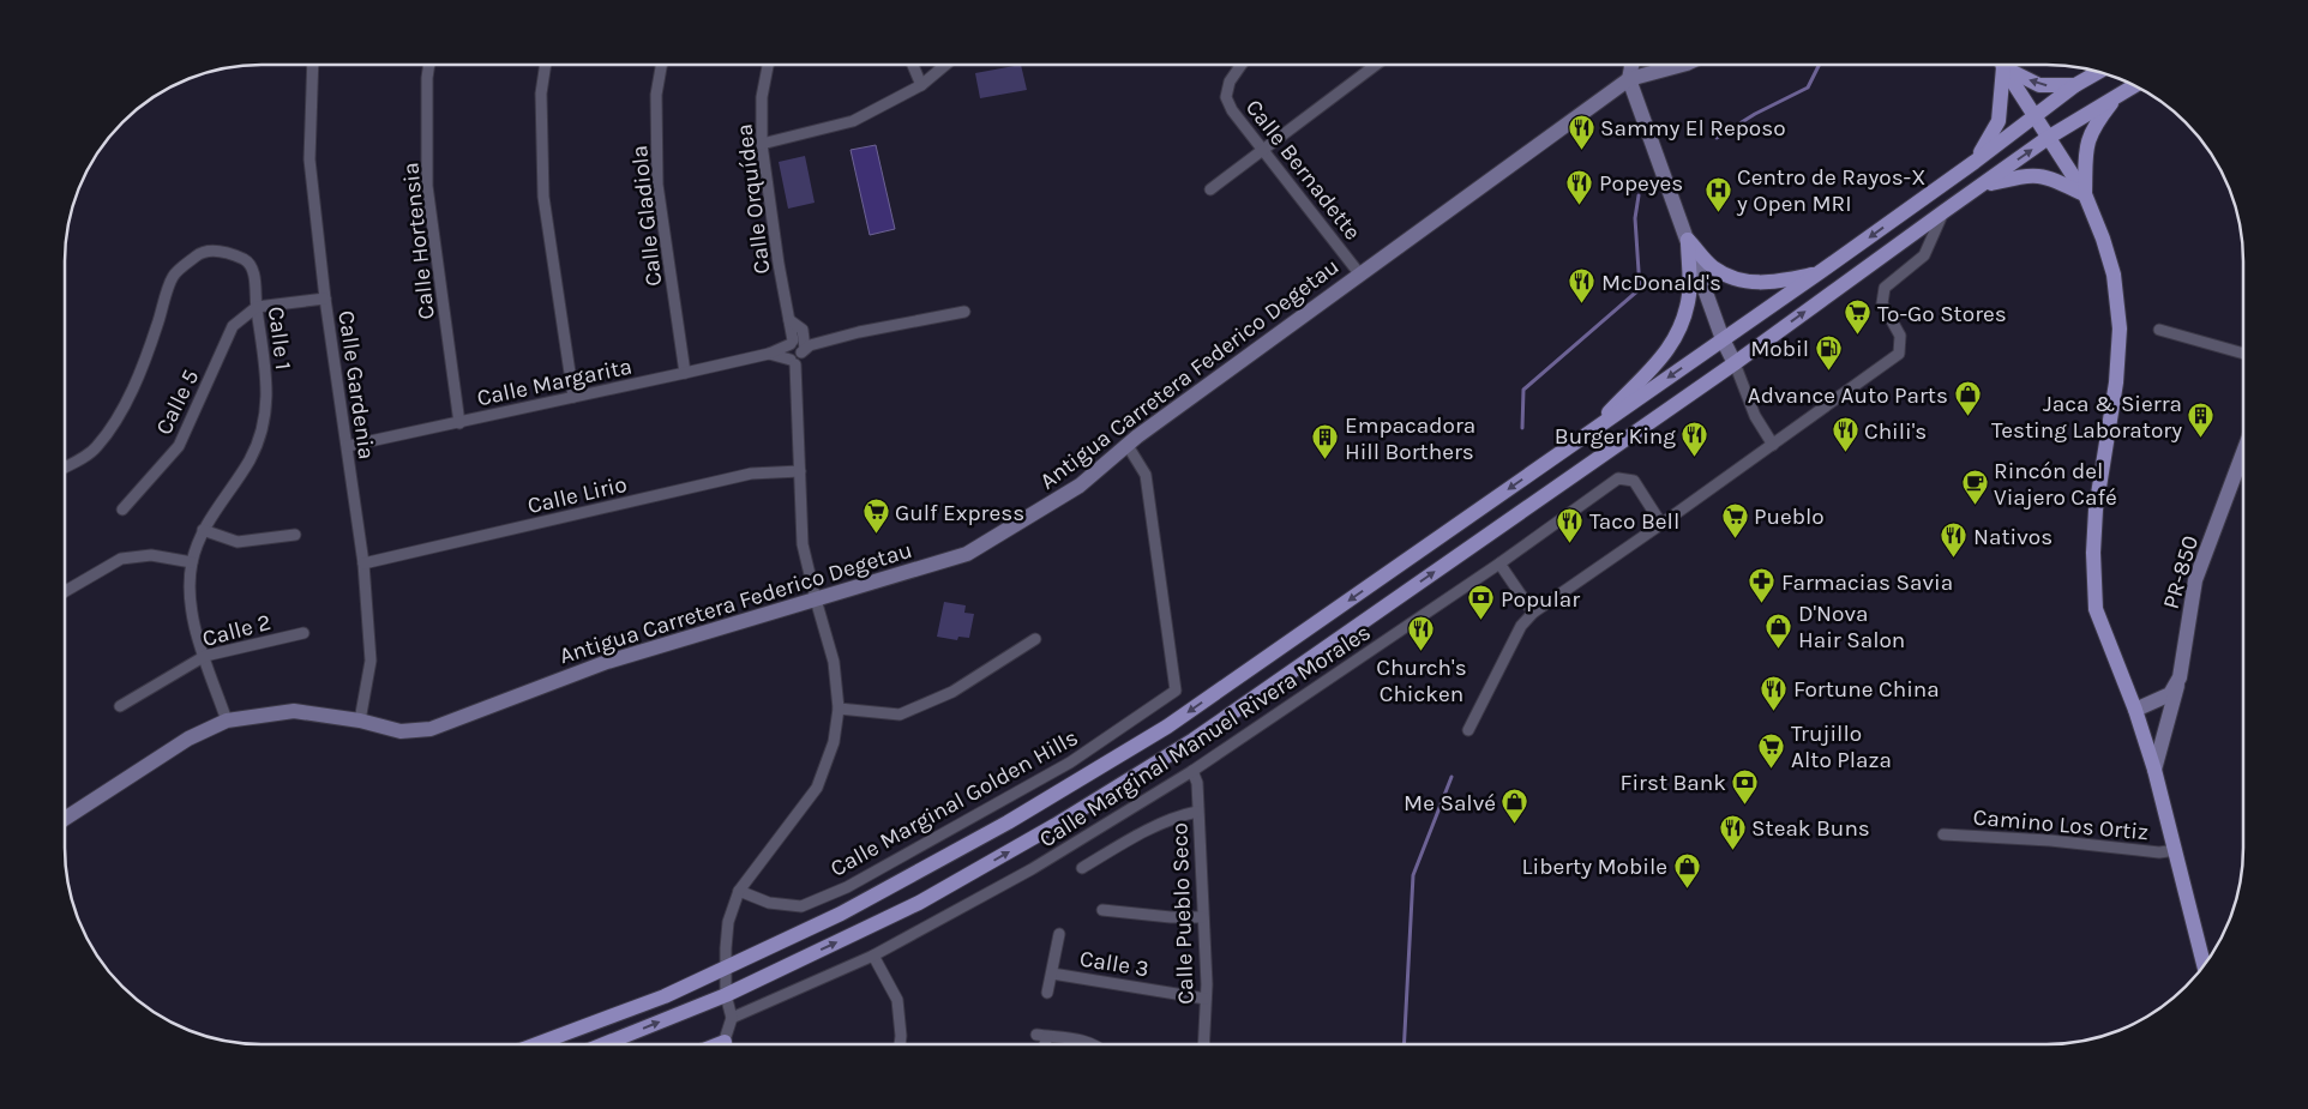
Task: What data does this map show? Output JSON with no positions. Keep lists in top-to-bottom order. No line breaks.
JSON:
{"streets":{"street":["Calle Bernadette","Calle Orquídea","Calle Gladiola","Calle Hortensia","Calle 1","Antigua Carretera Federico Degetau","Calle Margarita","Calle Gardenia","Calle 5","Calle Lirio","PR-850","Calle 2","Calle Marginal Manuel Rivera Morales","Calle Marginal Golden Hills","Camino Los Ortiz","Calle Pueblo Seco","Calle 3"]},"crossings":[["Calle Bernadette","Antigua Carretera Federico Degetau"],["Calle Orquídea","Calle Margarita"],["Calle Gladiola","Calle Margarita"],["Calle Hortensia","Calle Margarita"],["Calle 1","Antigua Carretera Federico Degetau"],["Calle 1","Calle 5"],["Calle 1","Calle 2"],["Antigua Carretera Federico Degetau","Calle Gardenia"],["Antigua Carretera Federico Degetau","Calle Marginal Golden Hills"],["Calle Margarita","Calle Gardenia"],["Calle Gardenia","Calle Lirio"],["Calle Marginal Manuel Rivera Morales","Calle Pueblo Seco"],["Calle Pueblo Seco","Calle 3"]],"places":{"restaurant":["Sammy El Reposo","Popeyes","McDonald's","Chili's","Burger King","Taco Bell","Nativos","Church's Chicken","Fortune China","Steak Buns"],"hospital":["Centro de Rayos-X y Open MRI"],"supermarket":["To-Go Stores","Gulf Express","Pueblo","Trujillo Alto Plaza"],"fuel station":["Mobil"],"shop":["Advance Auto Parts","D'Nova Hair Salon","Me Salvé","Liberty Mobile"],"building":["Jaca & Sierra Testing Laboratory","Empacadora Hill Borthers"],"cafe":["Rincón del Viajero Café"],"pharmacy":["Farmacias Savia"],"bank":["Popular","First Bank"]}}
